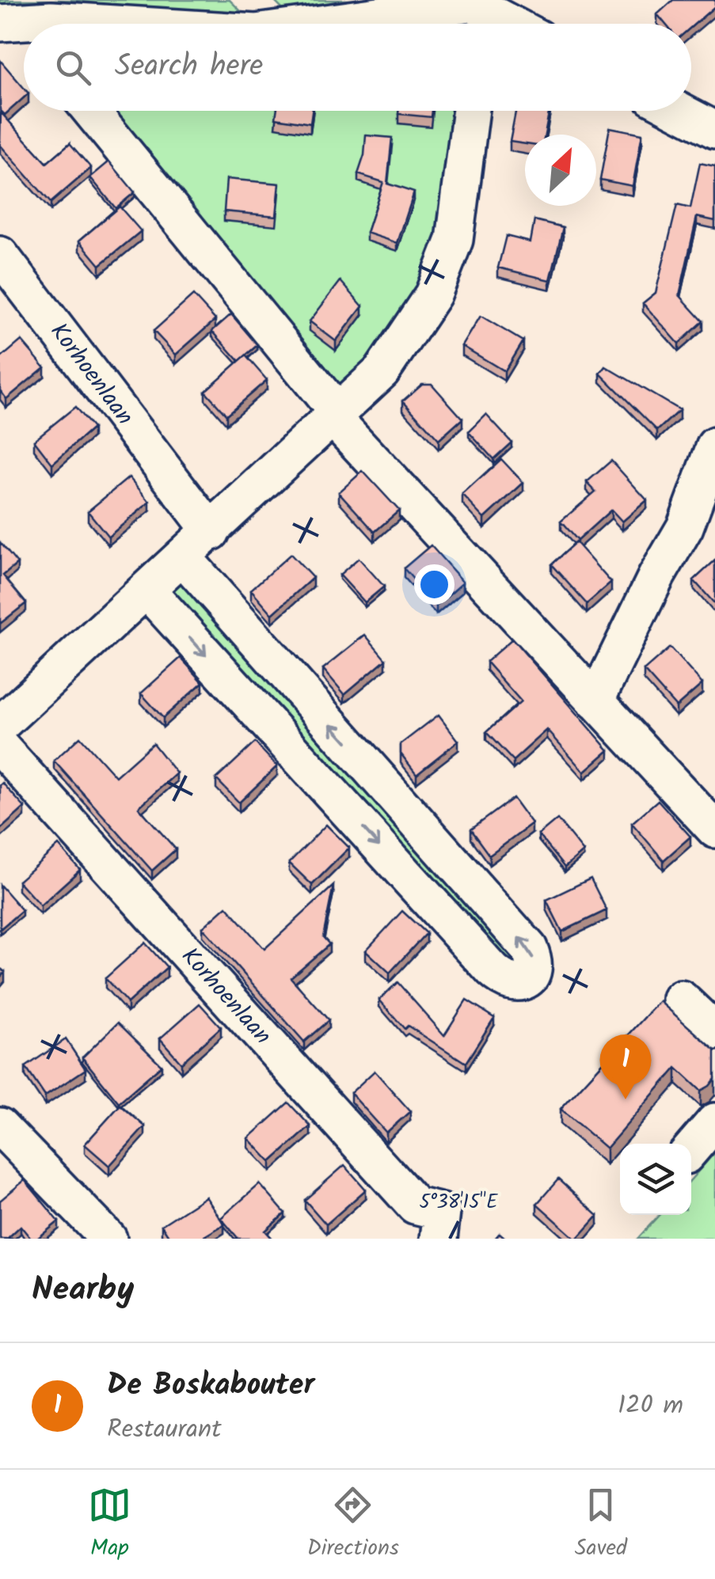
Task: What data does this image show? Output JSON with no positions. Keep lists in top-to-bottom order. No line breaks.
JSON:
{"streets":{"lane":["Korhoenlaan"]},"north":"top right","page":{"search":"Search here","pins":"1","heading":"Nearby","list":[{"mark":"1","name":"De Boskabouter","note":"Restaurant","value":"120 m"}],"nav":["Map","Directions","Saved"]},"coordinates":["5°38'15\"E"]}
